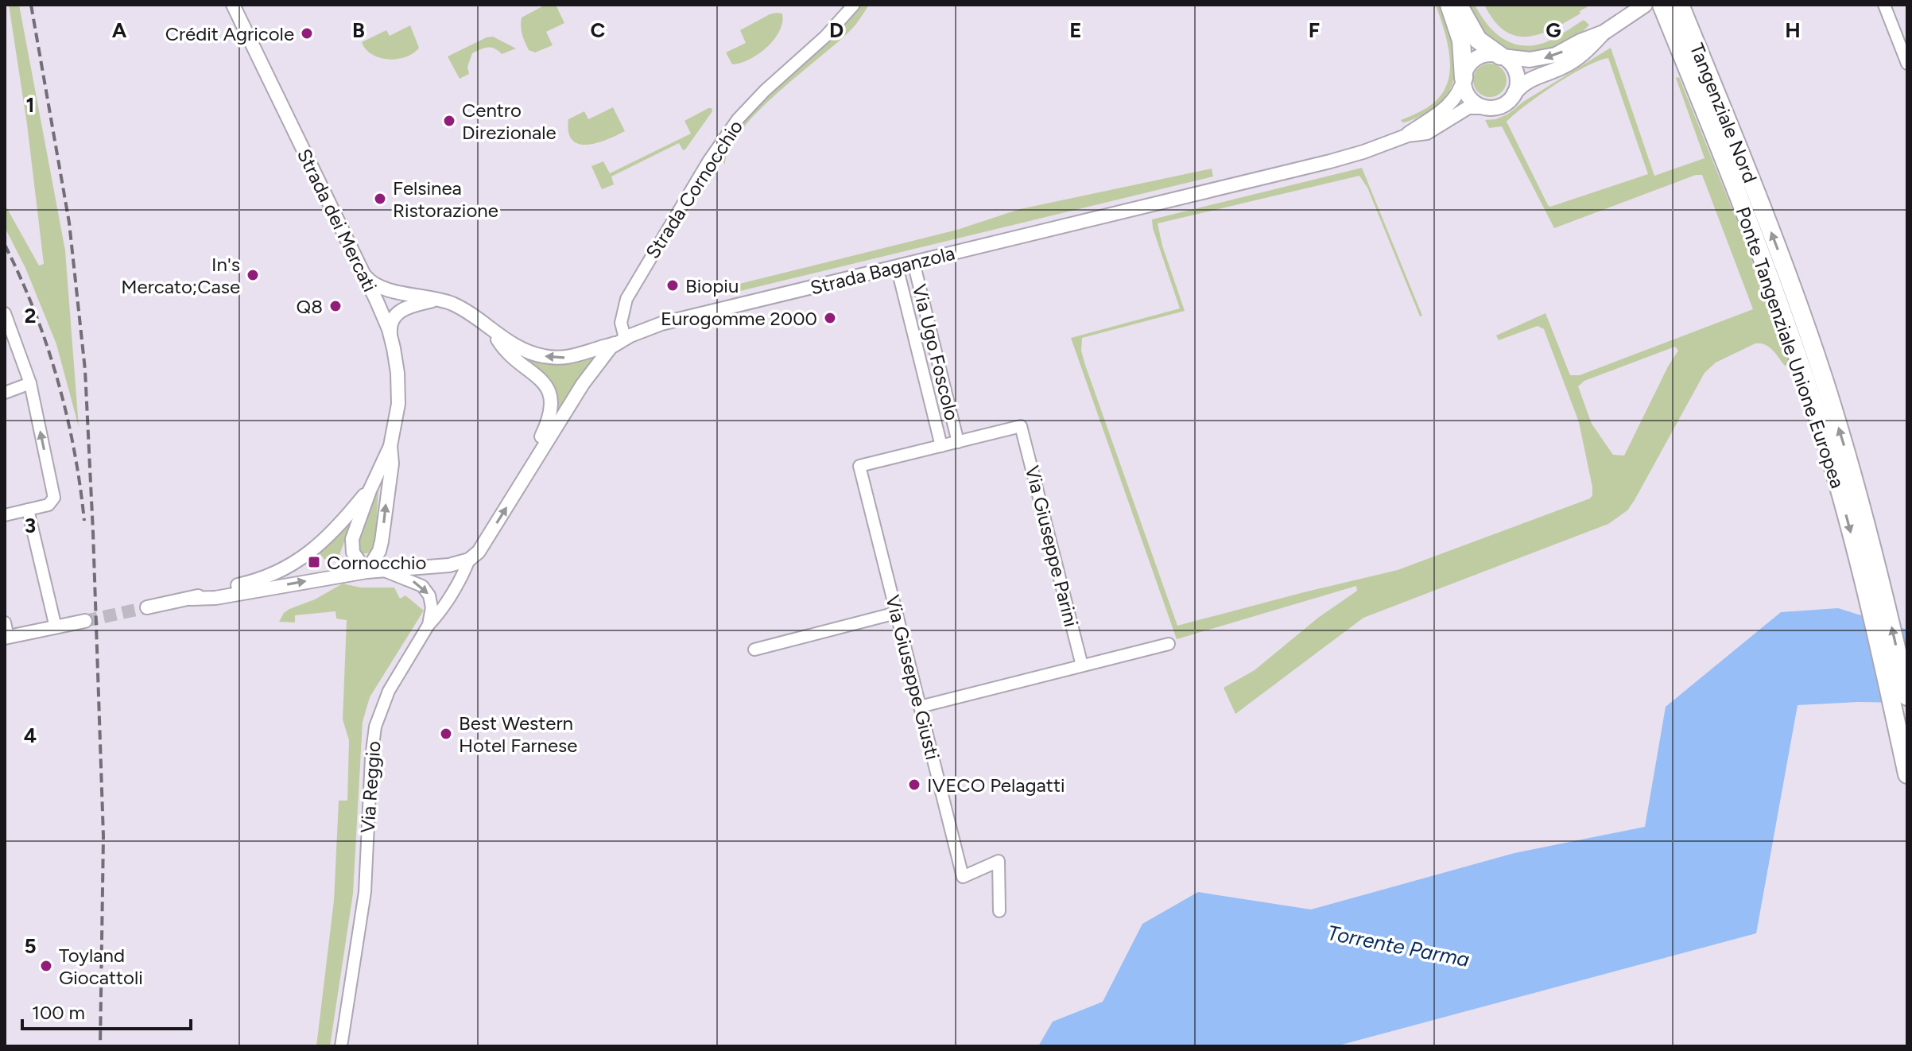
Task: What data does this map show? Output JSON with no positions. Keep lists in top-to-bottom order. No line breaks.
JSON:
{"streets":{"highway":["Tangenziale Nord","Ponte Tangenziale Unione Europea"],"main road":["Strada Baganzola"],"street":["Strada Cornocchio","Strada dei Mercati","Via Ugo Foscolo","Via Giuseppe Parini","Via Giuseppe Giusti","Via Reggio"]},"crossings":[["Strada Cornocchio","Strada Baganzola"],["Strada Baganzola","Via Ugo Foscolo"],["Via Ugo Foscolo","Via Giuseppe Parini"],["Via Ugo Foscolo","Via Giuseppe Giusti"]],"one_way":["Tangenziale Nord","Ponte Tangenziale Unione Europea"],"water":["Torrente Parma"],"places":{"other":["Crédit Agricole","Centro Direzionale","Felsinea Ristorazione","In's Mercato;Case","Biopiu","Q8","Eurogomme 2000","Best Western Hotel Farnese","IVECO Pelagatti","Toyland Giocattoli"],"transit":["Cornocchio"]},"scale_bar":"100 m","grid":{"columns":["A","B","C","D","E","F","G","H"],"rows":["1","2","3","4","5"]}}
